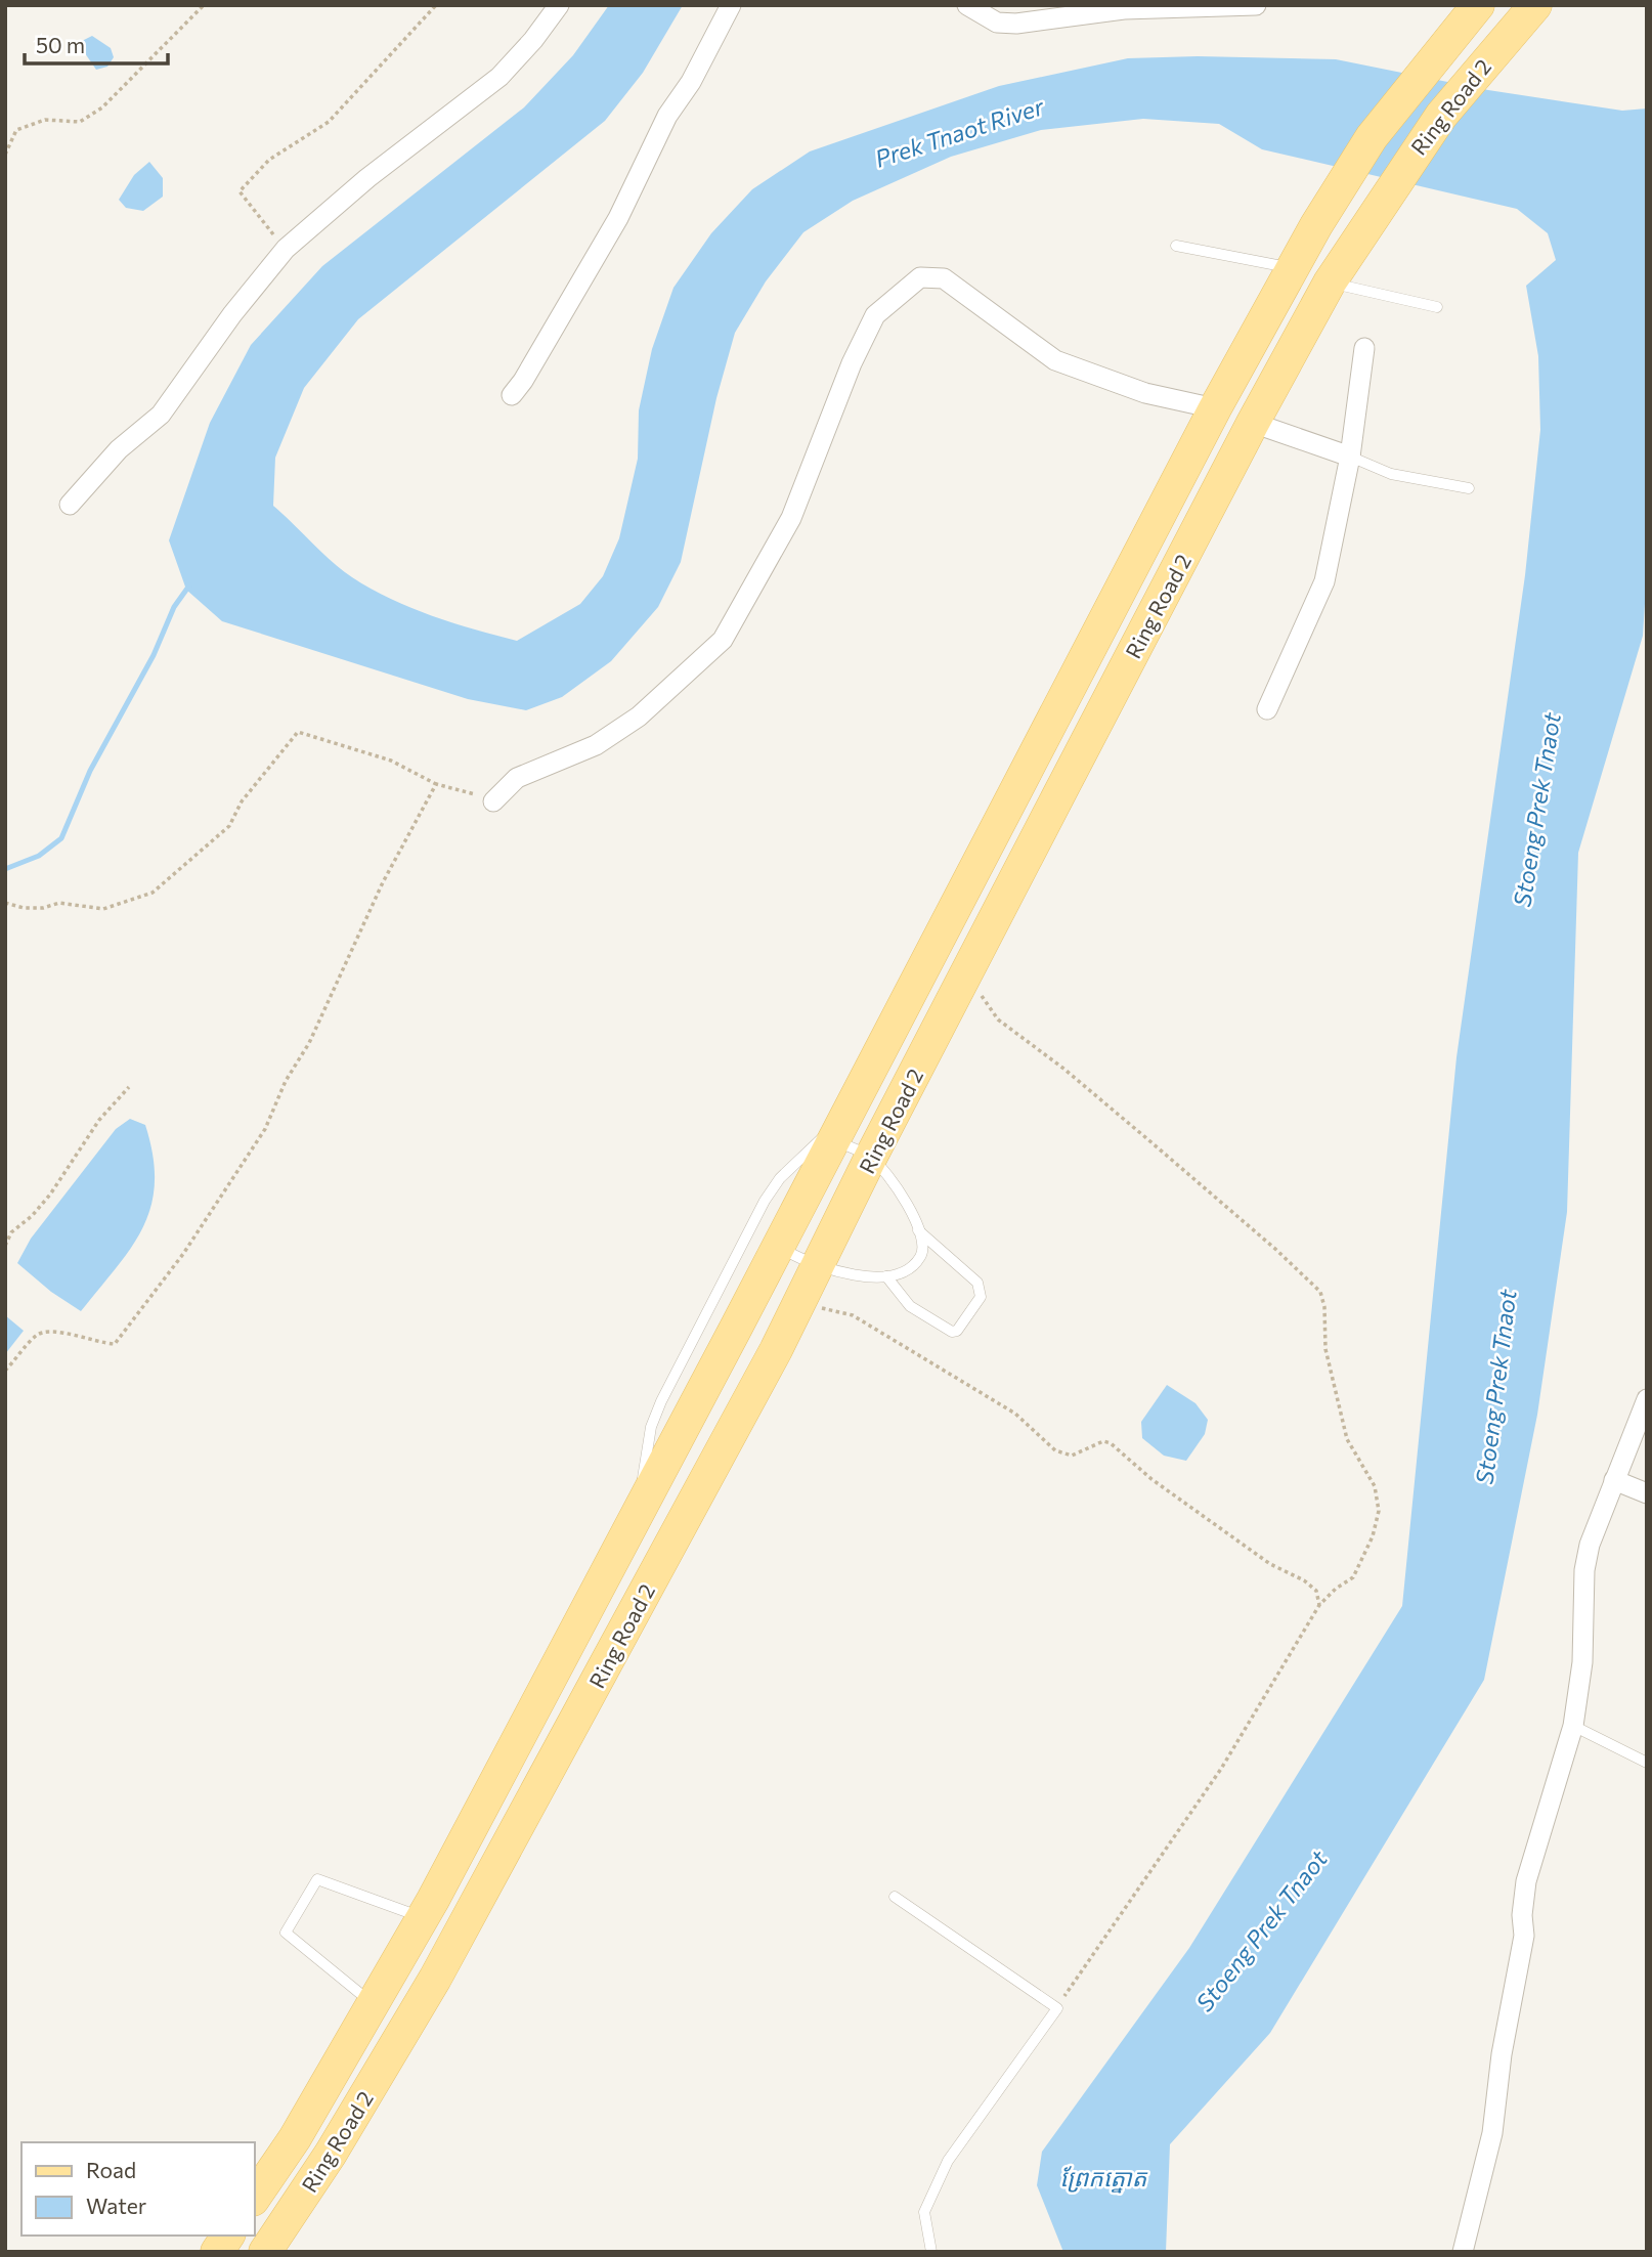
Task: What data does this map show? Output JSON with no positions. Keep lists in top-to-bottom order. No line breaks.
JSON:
{"streets":{"main road":["Ring Road 2"]},"water":["Prek Tnaot River","Stoeng Prek Tnaot","ព្រែកត្នោត"],"legend":["Road","Water"],"scale_bar":"50 m"}
